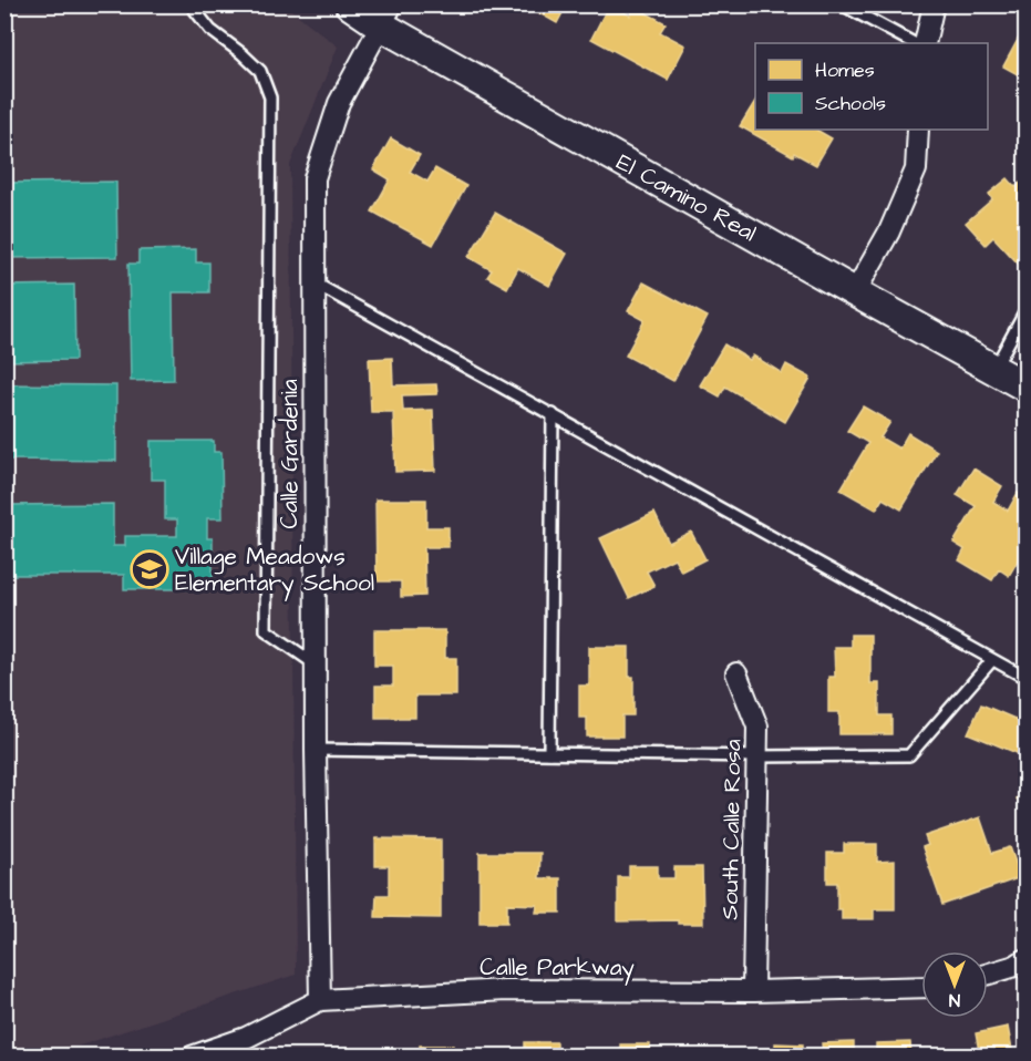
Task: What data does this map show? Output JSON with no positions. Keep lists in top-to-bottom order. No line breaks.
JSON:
{"streets":{"street":["El Camino Real","Calle Gardenia","South Calle Rosa","Calle Parkway"]},"crossings":[["El Camino Real","Calle Gardenia"],["Calle Gardenia","Calle Parkway"],["South Calle Rosa","Calle Parkway"]],"places":{"school or university":["Village Meadows Elementary School"]},"legend":["Homes","Schools"],"north":"bottom"}
